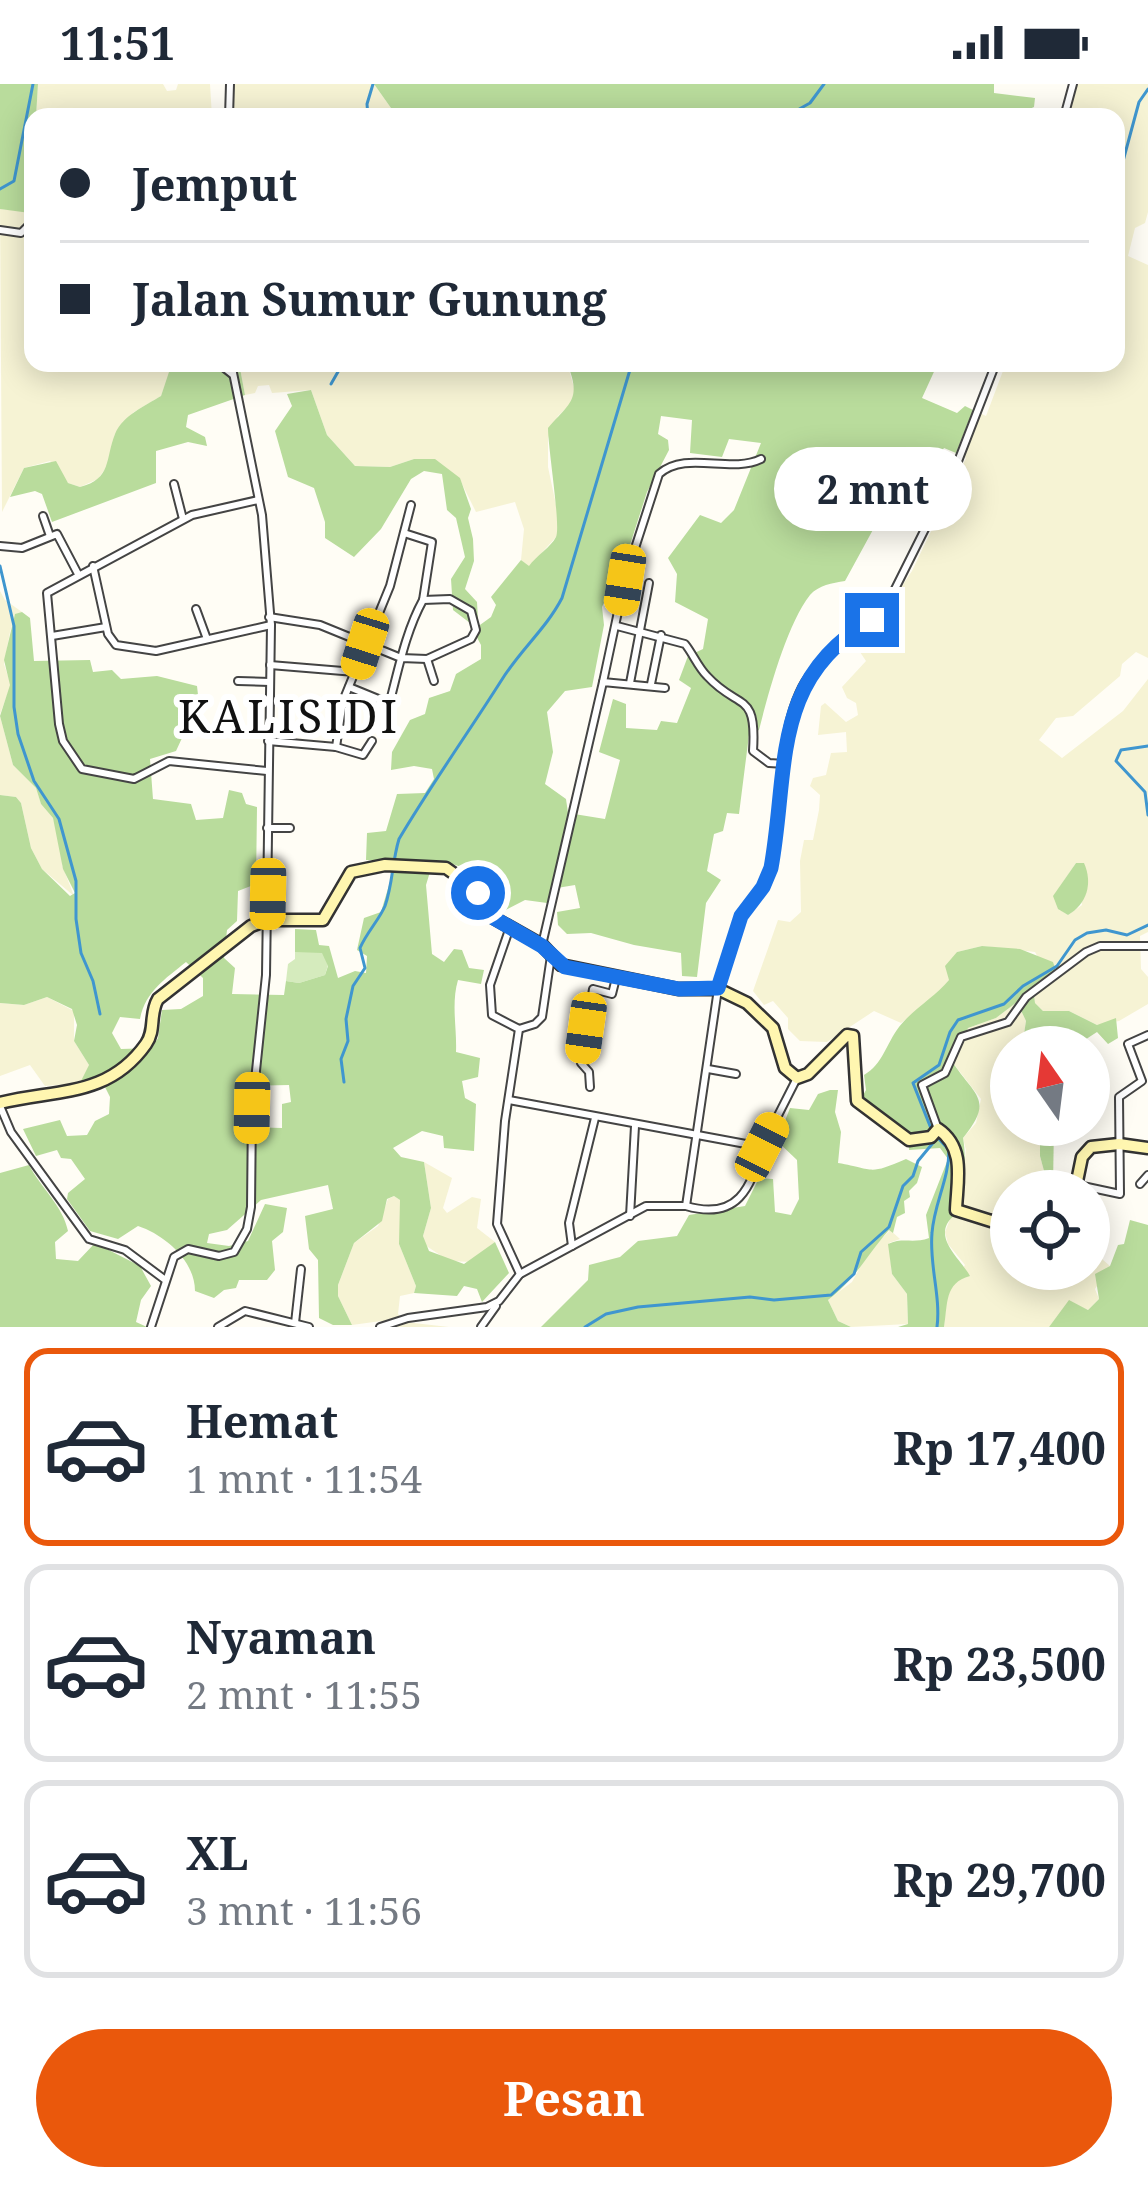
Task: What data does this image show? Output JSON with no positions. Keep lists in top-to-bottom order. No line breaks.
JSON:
{"districts":["KALISIDI"],"north":"top","page":{"status":"11:51","banner":["Jemput","Jalan Sumur Gunung"],"bubble":"2 mnt","list":[{"name":"Hemat","note":"1 mnt · 11:54","value":"Rp 17,400"},{"name":"Nyaman","note":"2 mnt · 11:55","value":"Rp 23,500"},{"name":"XL","note":"3 mnt · 11:56","value":"Rp 29,700"}],"buttons":"Pesan"}}
